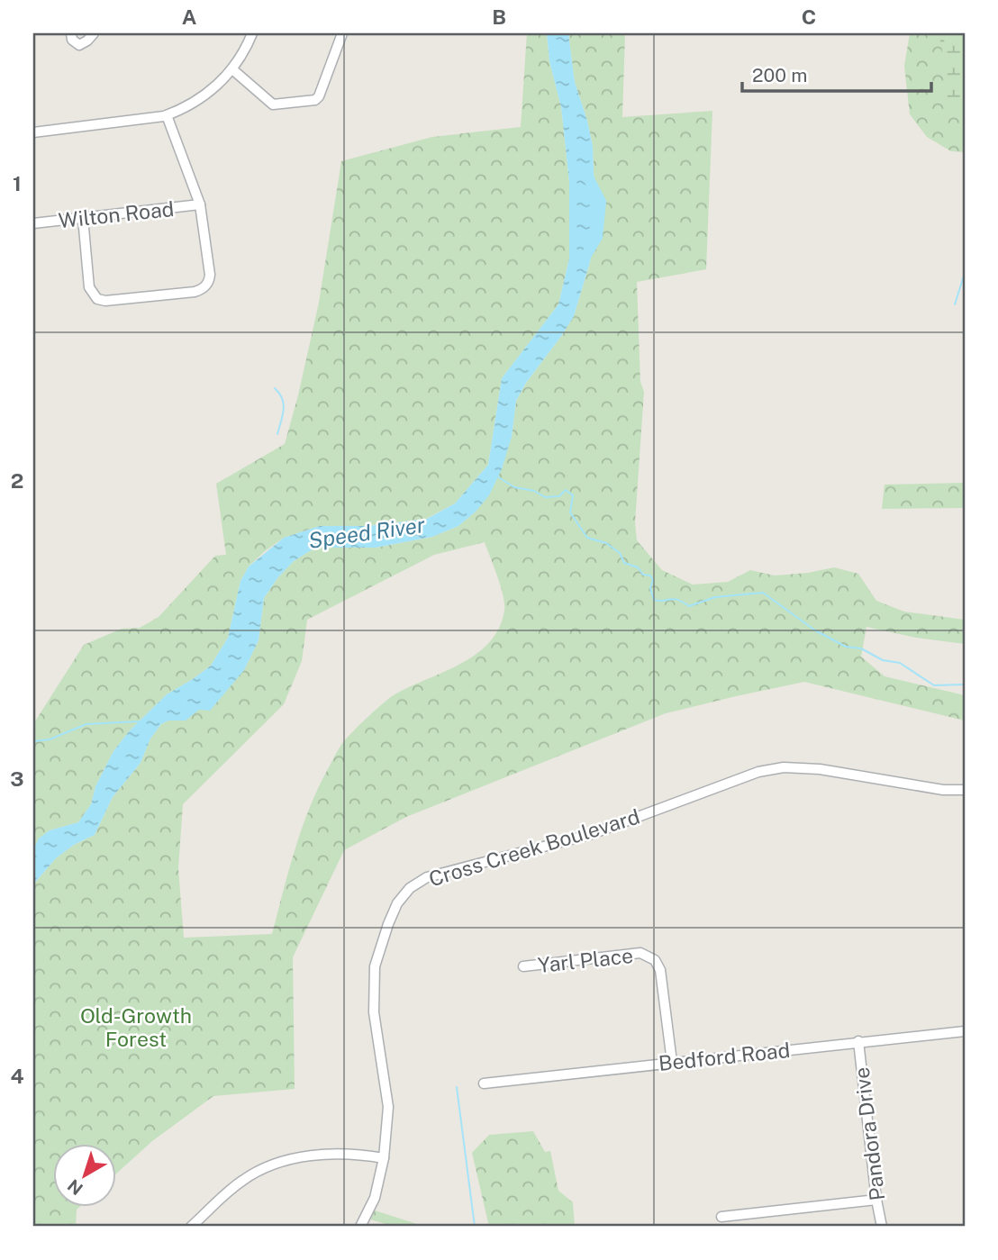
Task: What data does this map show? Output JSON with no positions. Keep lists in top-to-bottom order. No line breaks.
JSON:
{"streets":{"street":["Wilton Road","Cross Creek Boulevard","Yarl Place","Bedford Road","Pandora Drive"]},"crossings":[["Yarl Place","Bedford Road"],["Bedford Road","Pandora Drive"]],"water":["Speed River"],"parks":["Old-Growth Forest"],"scale_bar":"200 m","north":"bottom left","grid":{"columns":["A","B","C"],"rows":["1","2","3","4"]}}
